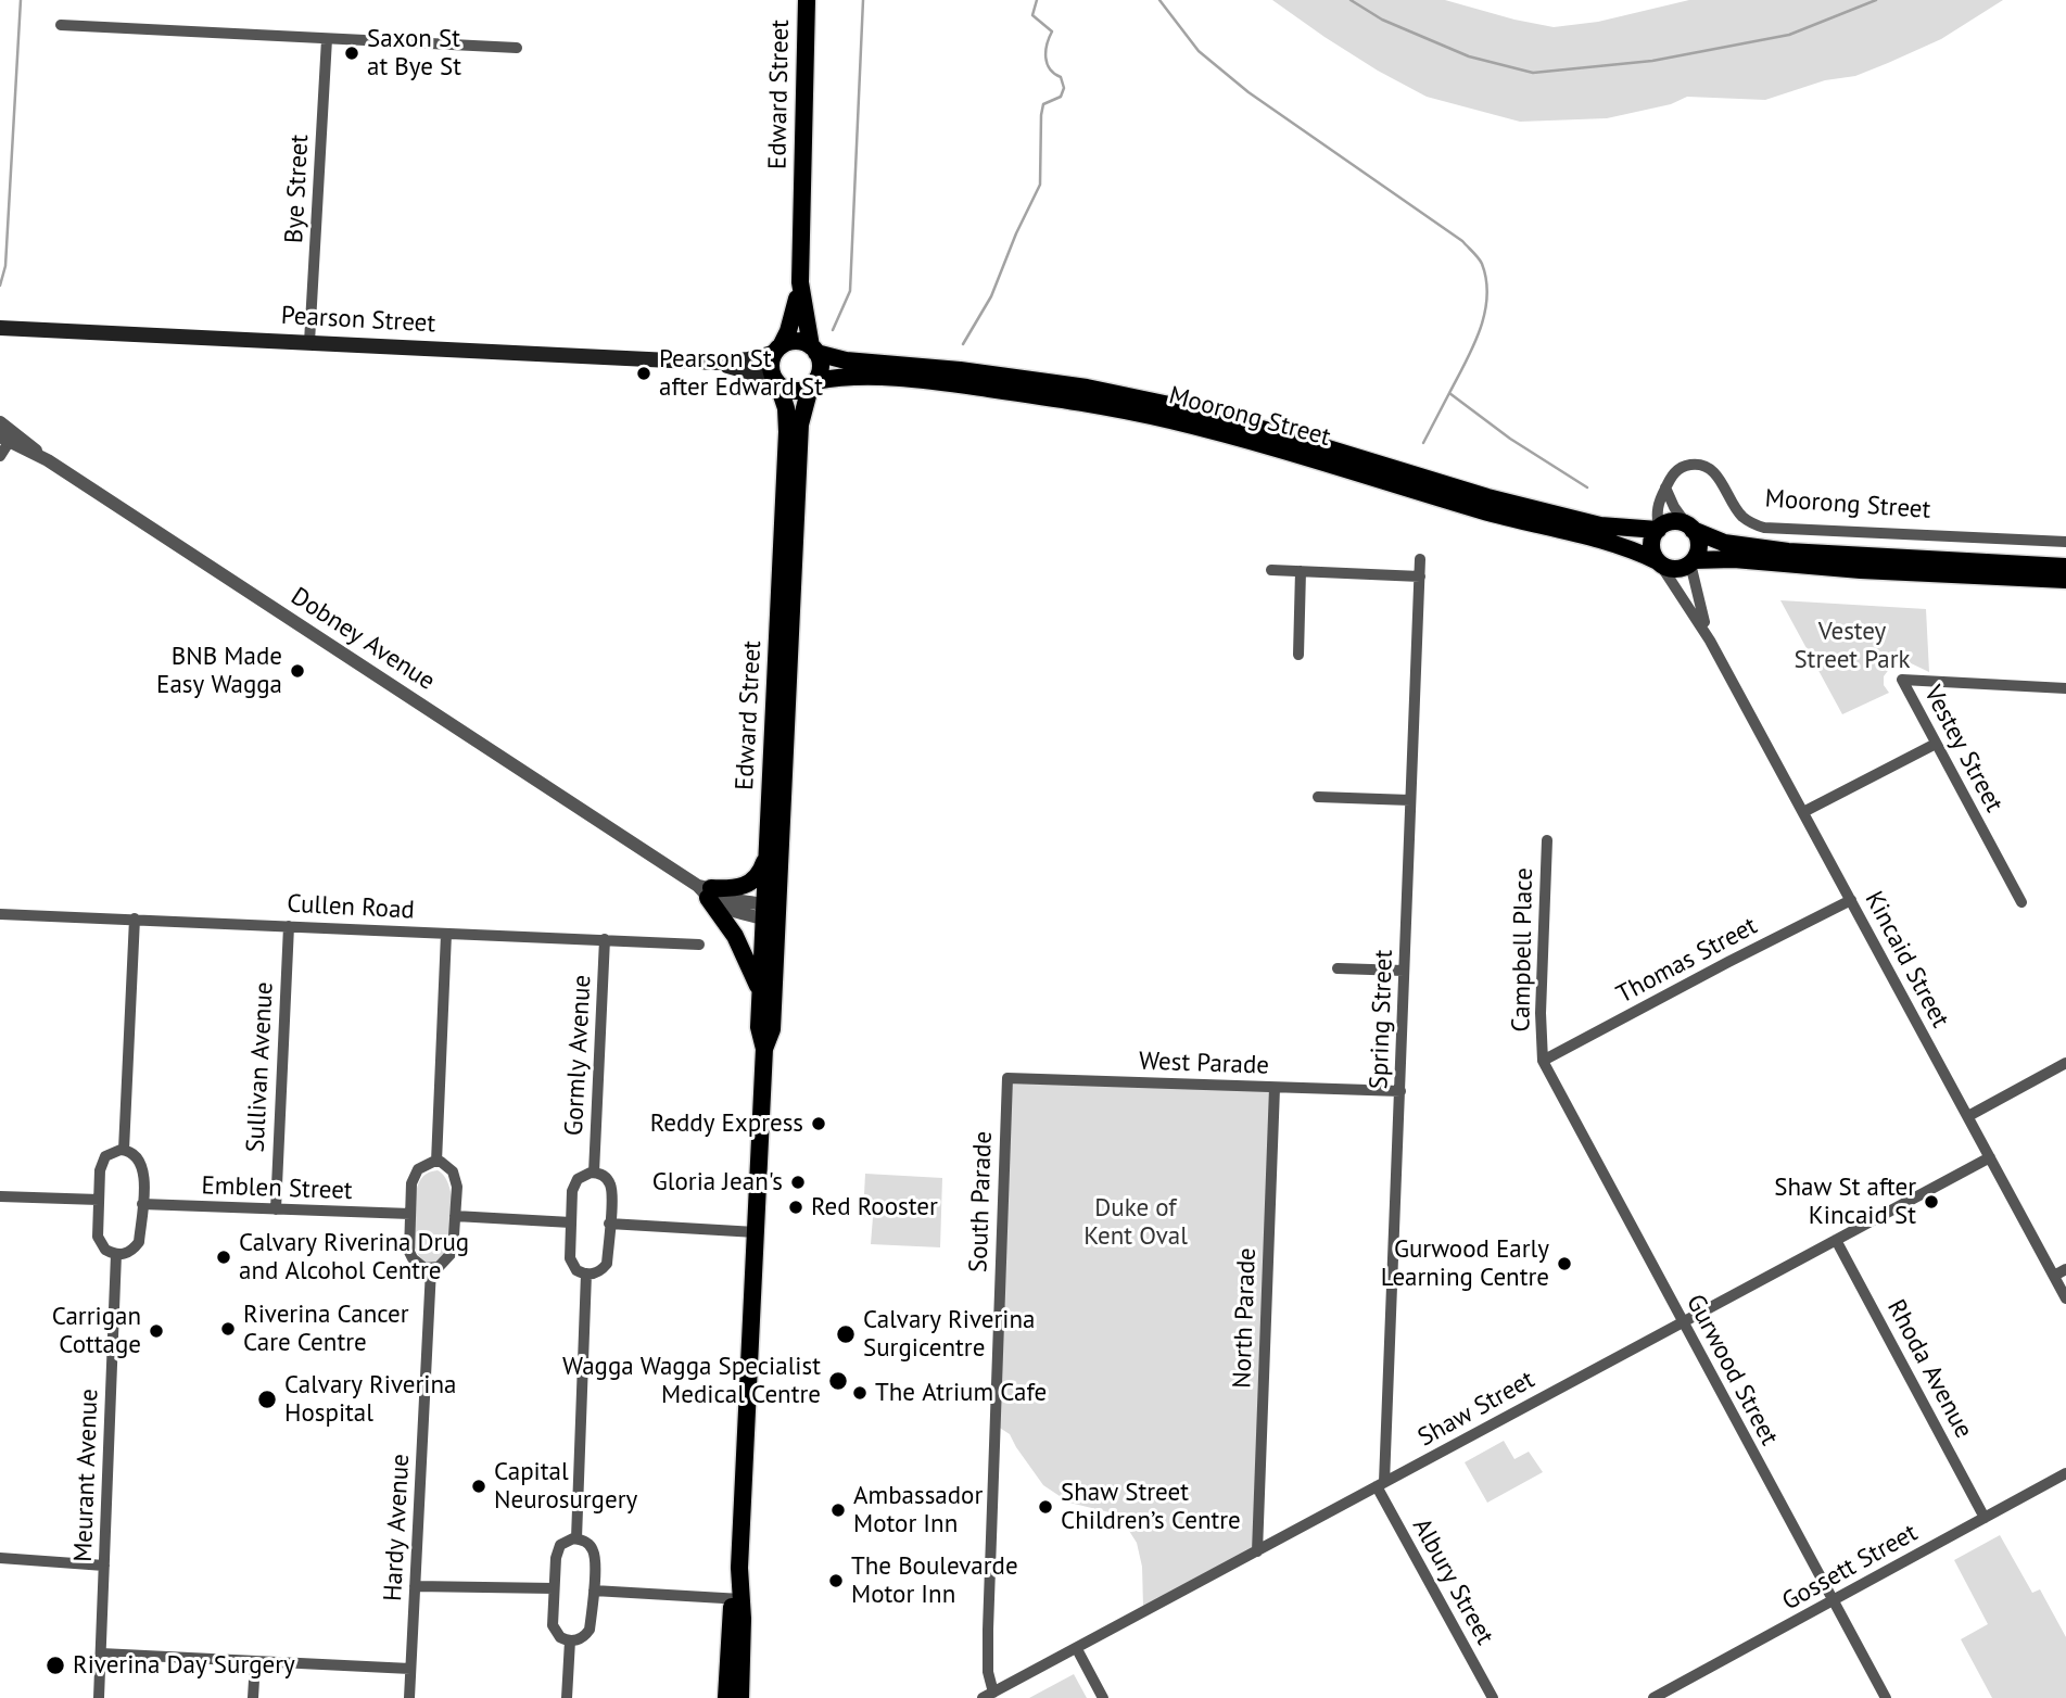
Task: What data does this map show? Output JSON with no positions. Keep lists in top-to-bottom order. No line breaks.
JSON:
{"streets":{"highway":["Edward Street","Moorong Street"],"main road":["Pearson Street"],"street":["Bye Street","Dobney Avenue","Vestey Street","Cullen Road","Campbell Place","Kincaid Street","Thomas Street","Spring Street","Gormly Avenue","West Parade","Sullivan Avenue","Emblen Street","South Parade","North Parade","Rhoda Avenue","Gurwood Street","Shaw Street","Meurant Avenue","Hardy Avenue","Gossett Street","Albury Street"]},"crossings":[["Edward Street","Pearson Street"],["Edward Street","Moorong Street"],["Edward Street","Dobney Avenue"],["Bye Street","Pearson Street"],["Pearson Street","Moorong Street"],["Moorong Street","Kincaid Street"],["Cullen Road","Gormly Avenue"],["Cullen Road","Sullivan Avenue"],["Campbell Place","Thomas Street"],["Campbell Place","Gurwood Street"],["Kincaid Street","Thomas Street"],["Kincaid Street","Shaw Street"],["Thomas Street","Gurwood Street"],["Spring Street","West Parade"],["Spring Street","Shaw Street"],["Spring Street","Albury Street"],["West Parade","South Parade"],["West Parade","North Parade"],["Sullivan Avenue","Emblen Street"],["South Parade","Shaw Street"],["North Parade","Shaw Street"],["Rhoda Avenue","Shaw Street"],["Rhoda Avenue","Gossett Street"],["Gurwood Street","Shaw Street"],["Gurwood Street","Gossett Street"],["Shaw Street","Albury Street"]],"parks":["Vestey Street Park","Duke of Kent Oval"],"places":["Saxon St at Bye St","Pearson St after Edward St","BNB Made Easy Wagga","Reddy Express","Gloria Jean's","Shaw St after Kincaid St","Red Rooster","Calvary Riverina Drug and Alcohol Centre","Gurwood Early Learning Centre","Riverina Cancer Care Centre","Carrigan Cottage","Calvary Riverina Surgicentre","Wagga Wagga Specialist Medical Centre","The Atrium Cafe","Calvary Riverina Hospital","Capital Neurosurgery","Shaw Street Children’s Centre","Ambassador Motor Inn","The Boulevarde Motor Inn","Riverina Day Surgery"]}
